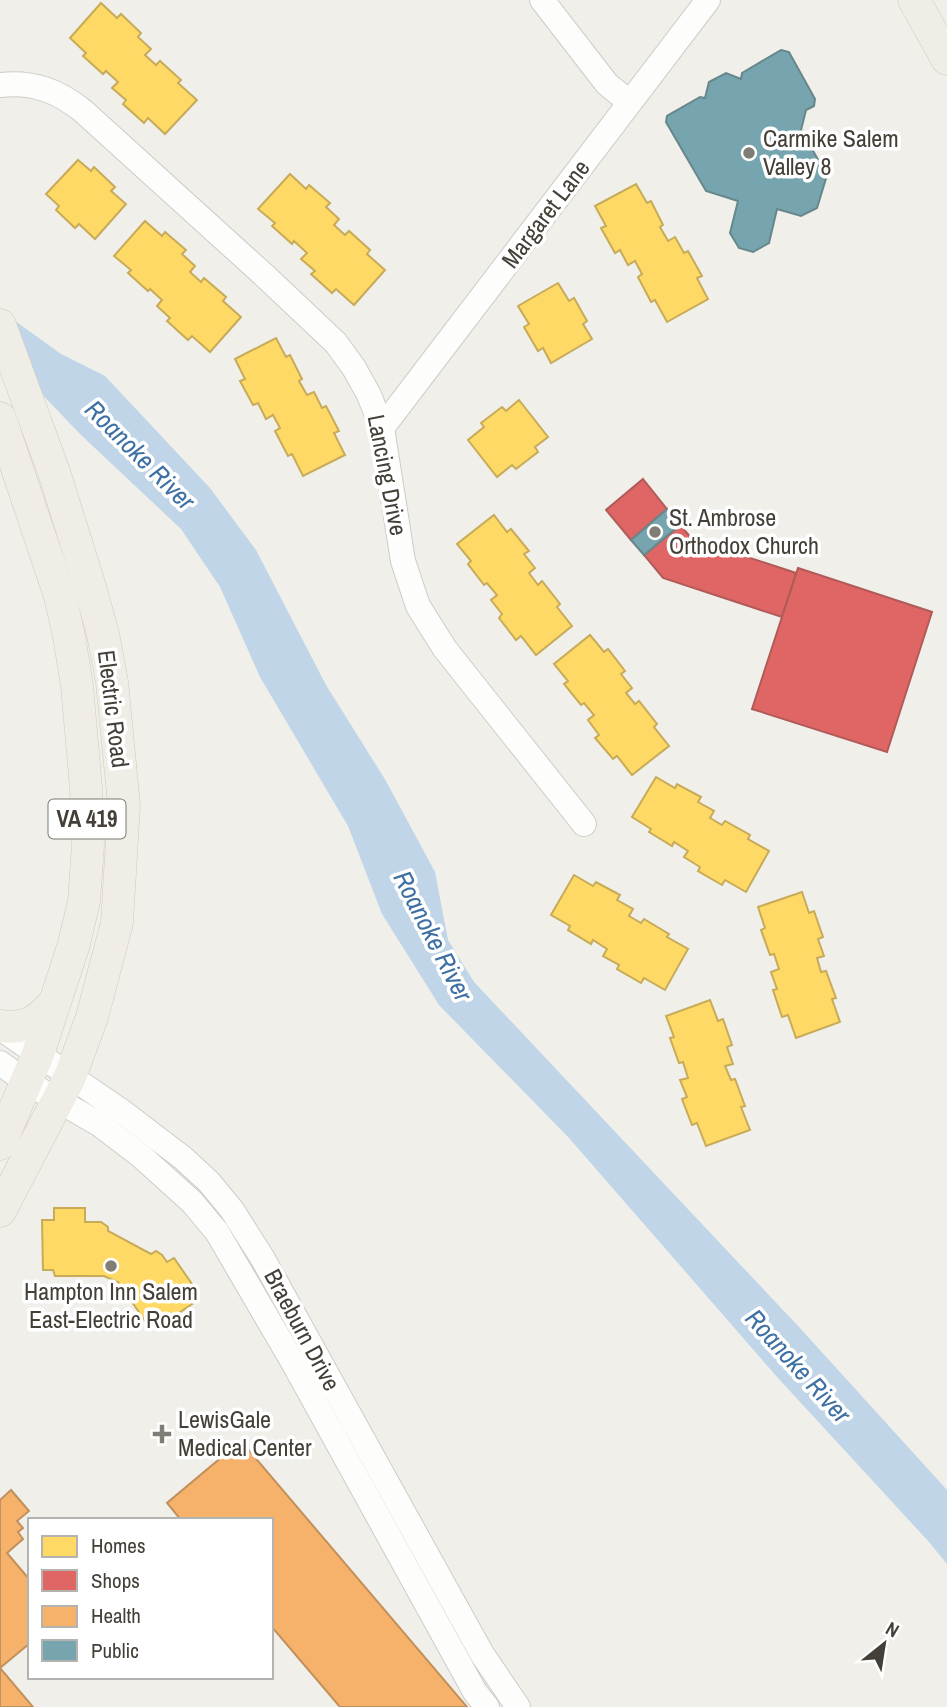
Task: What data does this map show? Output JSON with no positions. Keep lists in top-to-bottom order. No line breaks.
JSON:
{"streets":{"main road":["Electric Road","VA 419"],"street":["Margaret Lane","Lancing Drive","Braeburn Drive"]},"crossings":[["Margaret Lane","Lancing Drive"],["Electric Road","Braeburn Drive"]],"water":["Roanoke River"],"places":{"other":["Carmike Salem Valley 8","St. Ambrose Orthodox Church","Hampton Inn Salem East-Electric Road"],"health":["LewisGale Medical Center"]},"legend":["Homes","Shops","Health","Public"],"north":"top right"}
